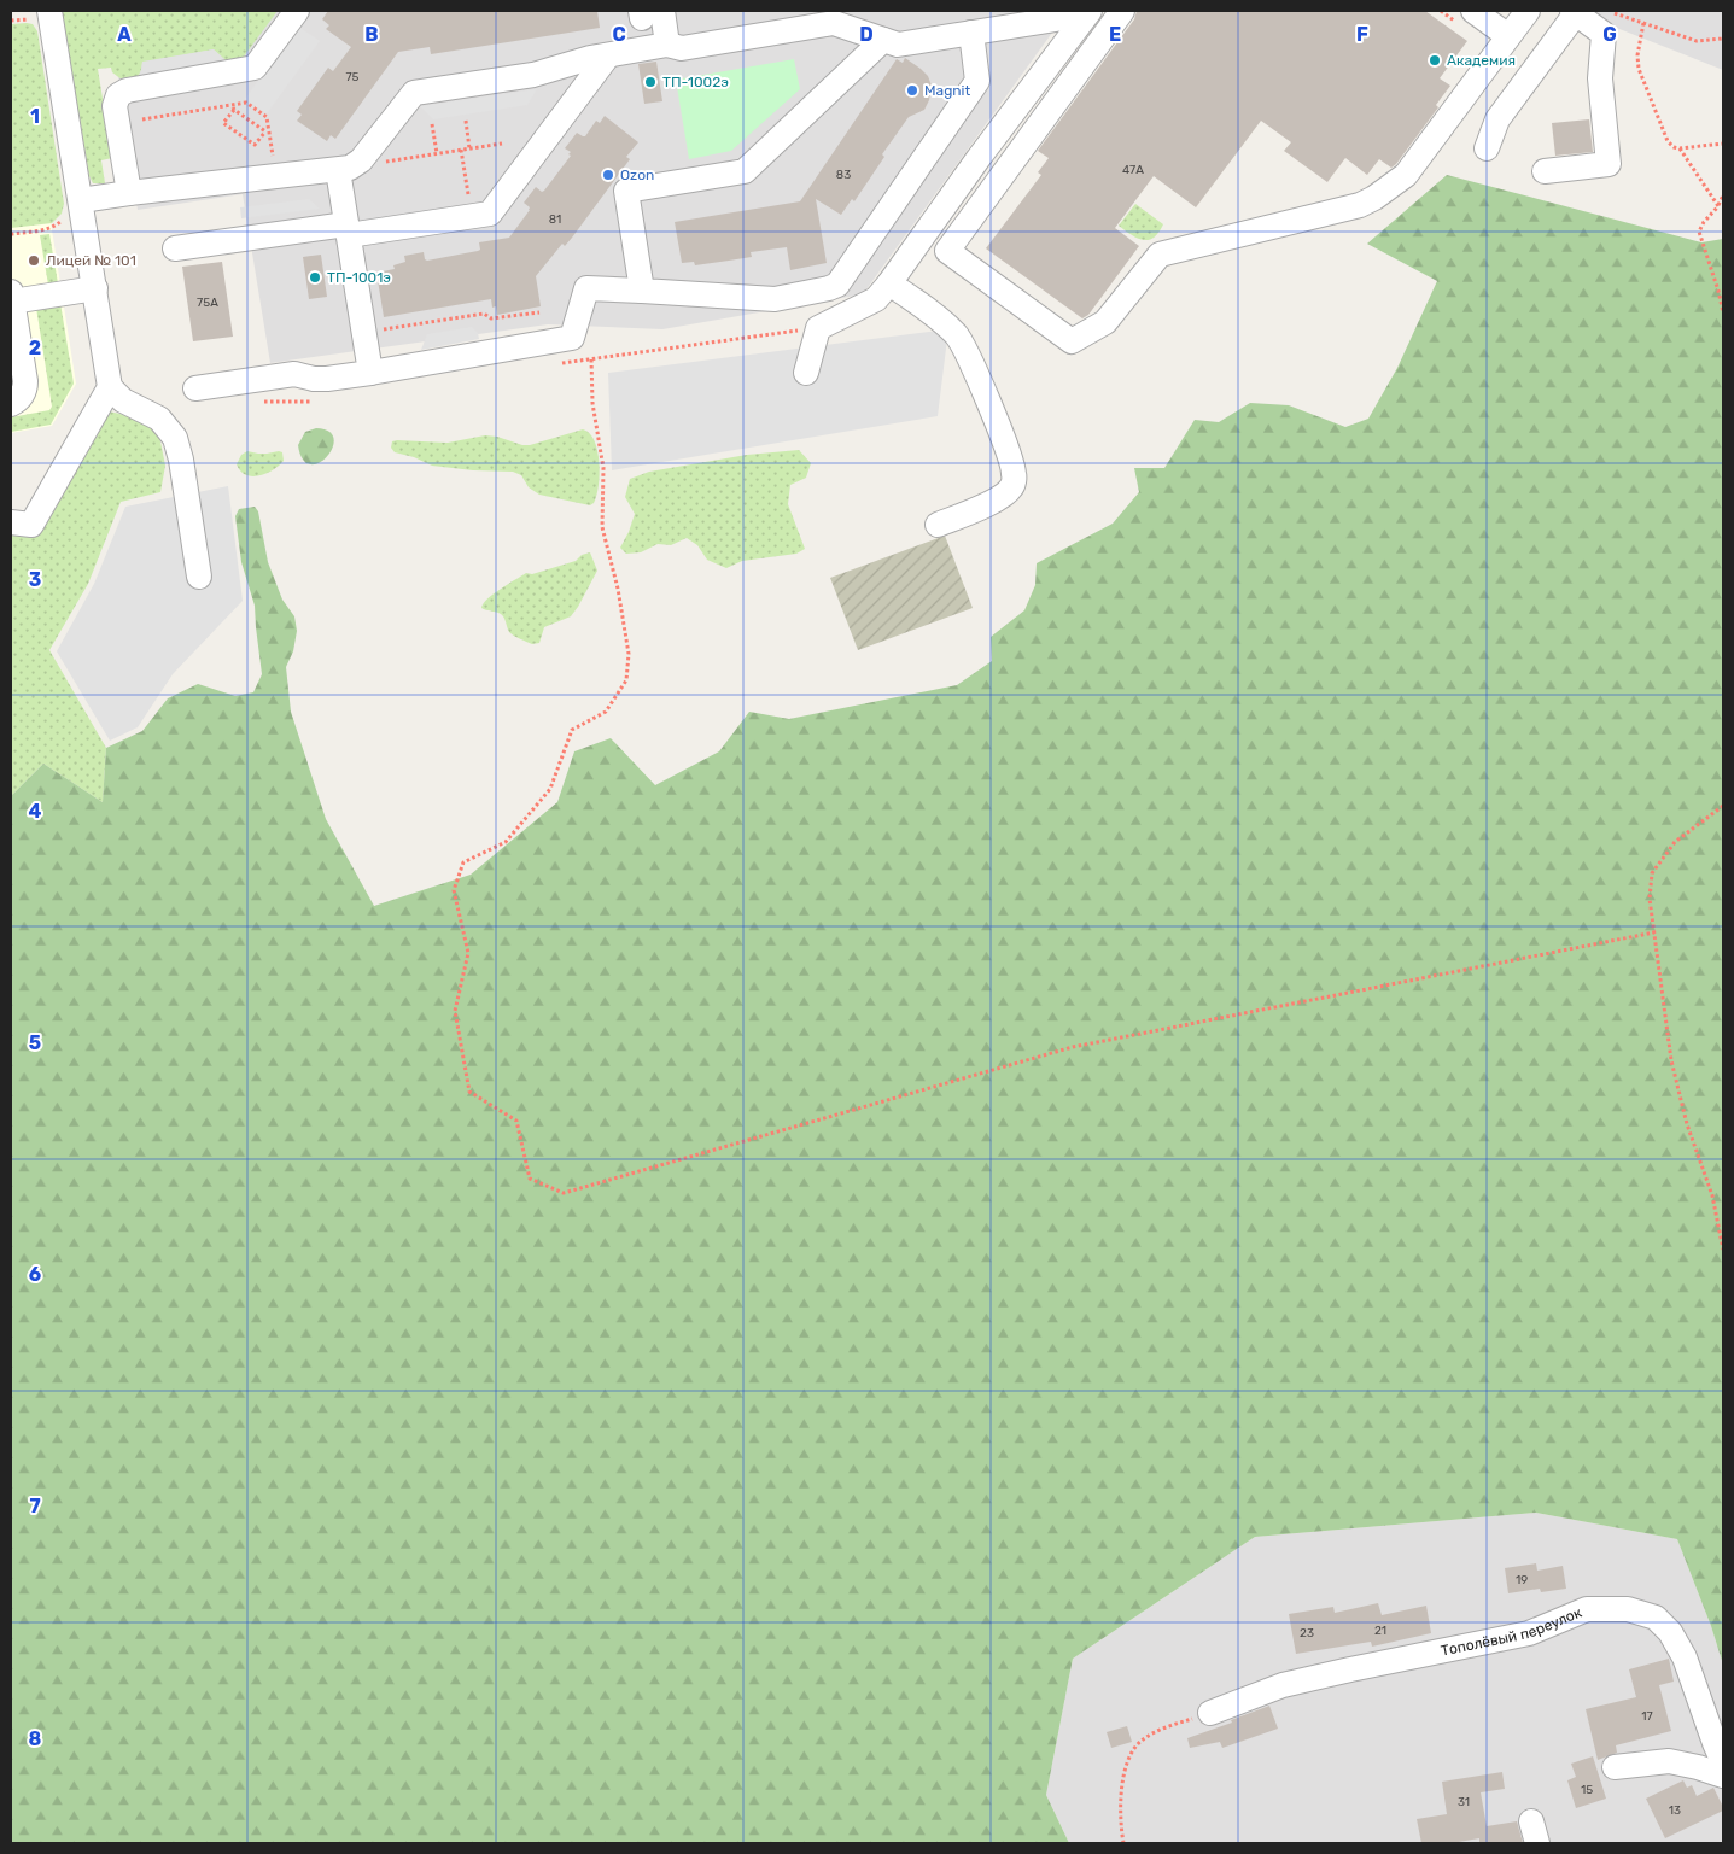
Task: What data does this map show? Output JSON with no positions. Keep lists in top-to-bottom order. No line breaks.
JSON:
{"streets":{"street":["Тополёвый переулок"]},"places":["Академия","ТП-1002э","Magnit","Ozon","Лицей № 101","ТП-1001э"],"house_numbers":["75","47А","83","81","75А","19","21","23","17","15","31","13"],"grid":{"columns":["A","B","C","D","E","F","G"],"rows":["1","2","3","4","5","6","7","8"]}}
